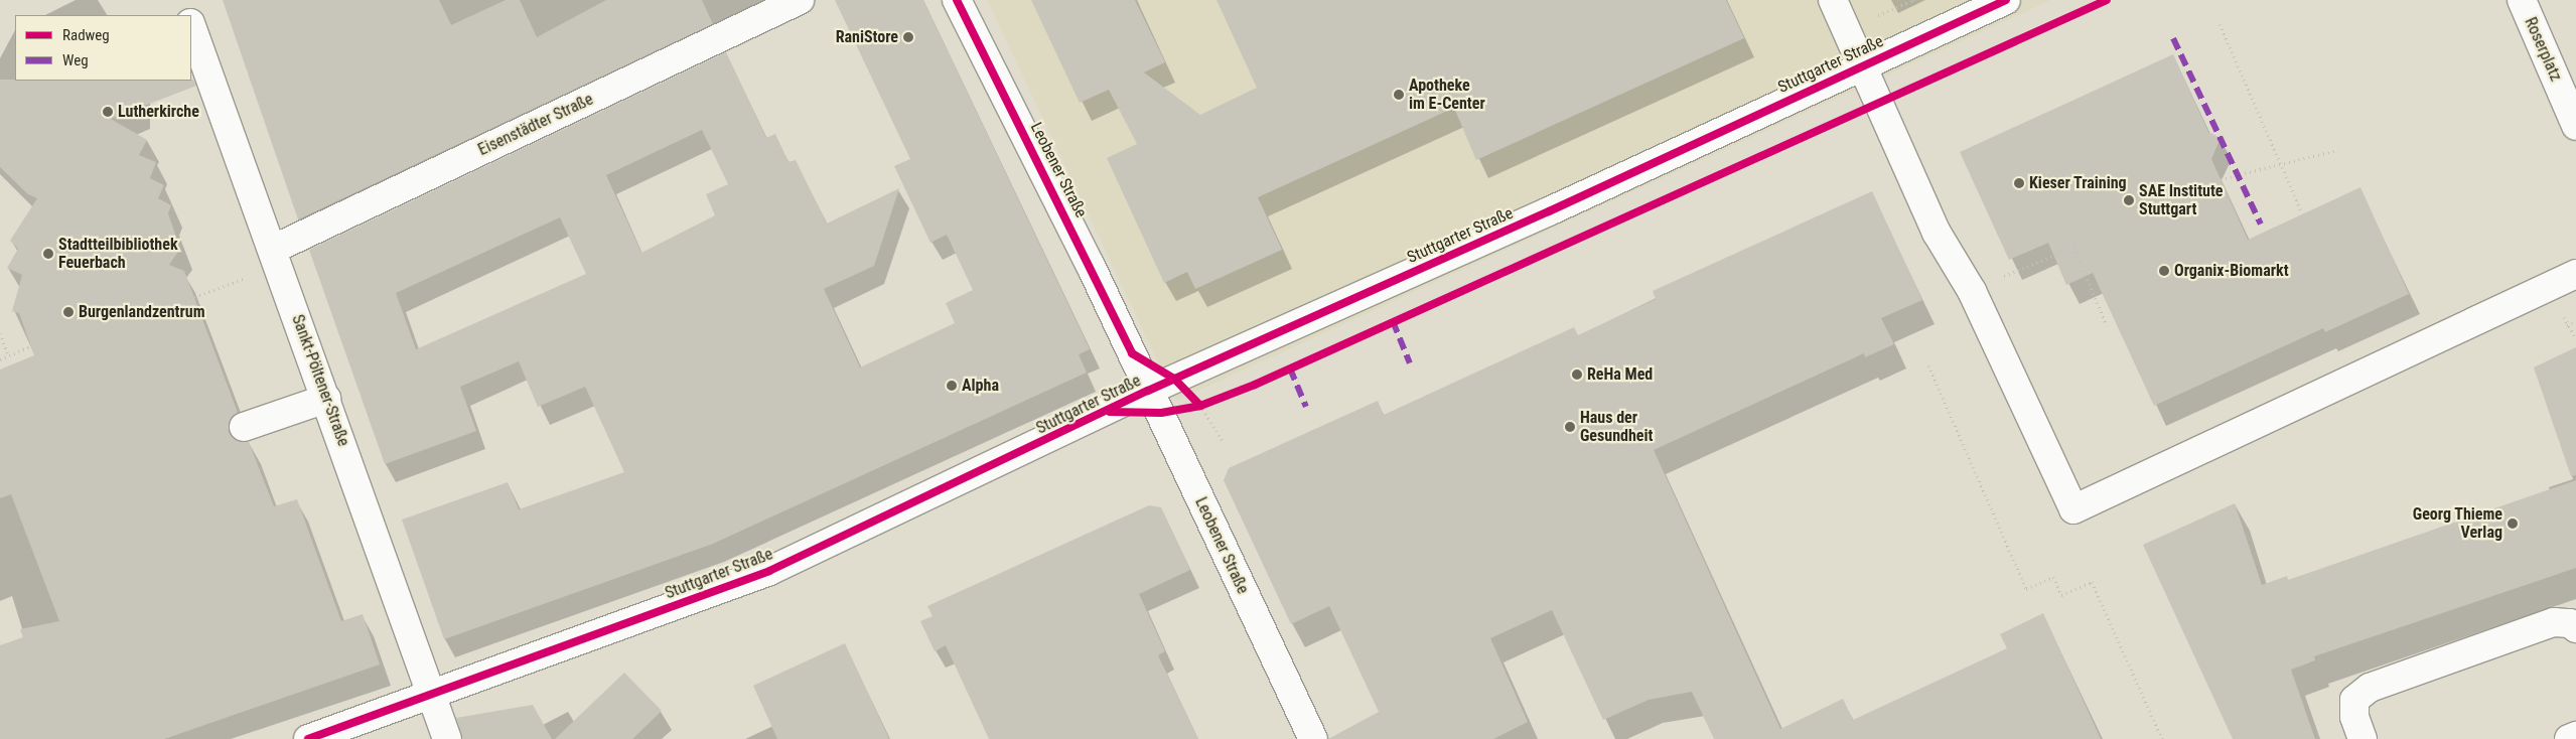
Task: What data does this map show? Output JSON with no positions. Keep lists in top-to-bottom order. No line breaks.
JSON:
{"streets":{"street":["Roserplatz","Stuttgarter Straße","Eisenstädter Straße","Leobener Straße","Sankt-Pöltener-Straße"]},"crossings":[["Stuttgarter Straße","Leobener Straße"],["Stuttgarter Straße","Sankt-Pöltener-Straße"],["Eisenstädter Straße","Sankt-Pöltener-Straße"]],"places":["RaniStore","Apotheke im E-Center","Lutherkirche","Kieser Training","SAE Institute Stuttgart","Stadtteilbibliothek Feuerbach","Organix-Biomarkt","Burgenlandzentrum","ReHa Med","Alpha","Haus der Gesundheit","Georg Thieme Verlag"],"legend":["Radweg","Weg"]}
